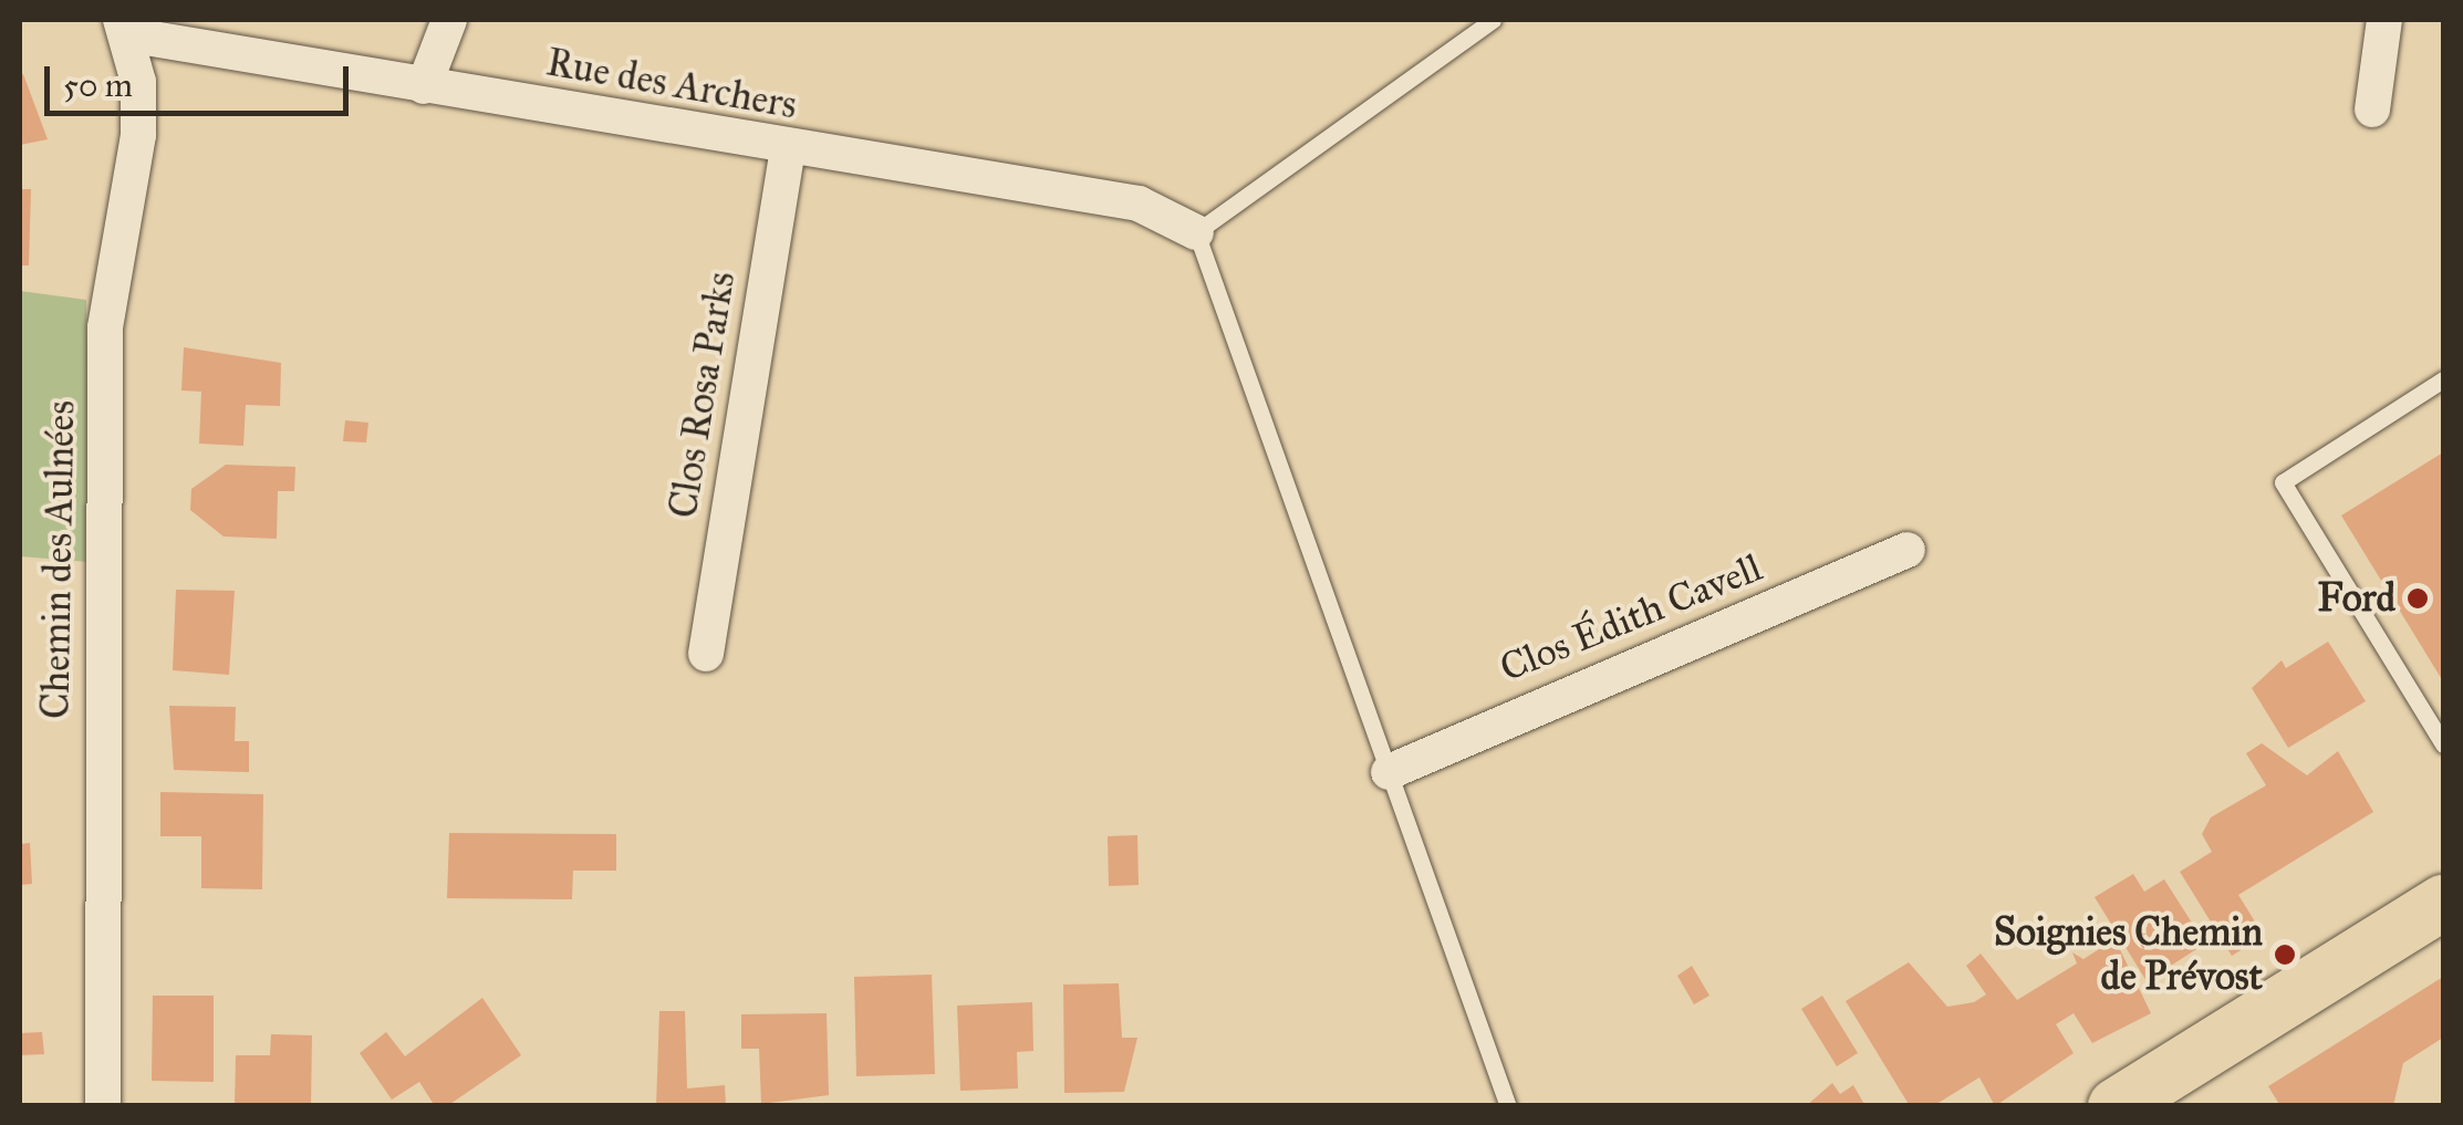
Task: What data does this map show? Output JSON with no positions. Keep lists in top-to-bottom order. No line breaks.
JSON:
{"streets":{"street":["Rue des Archers","Clos Rosa Parks","Chemin des Aulnées","Clos Édith Cavell"]},"crossings":[["Rue des Archers","Clos Rosa Parks"],["Rue des Archers","Chemin des Aulnées"]],"places":["Ford","Soignies Chemin de Prévost"],"scale_bar":"50 m"}
